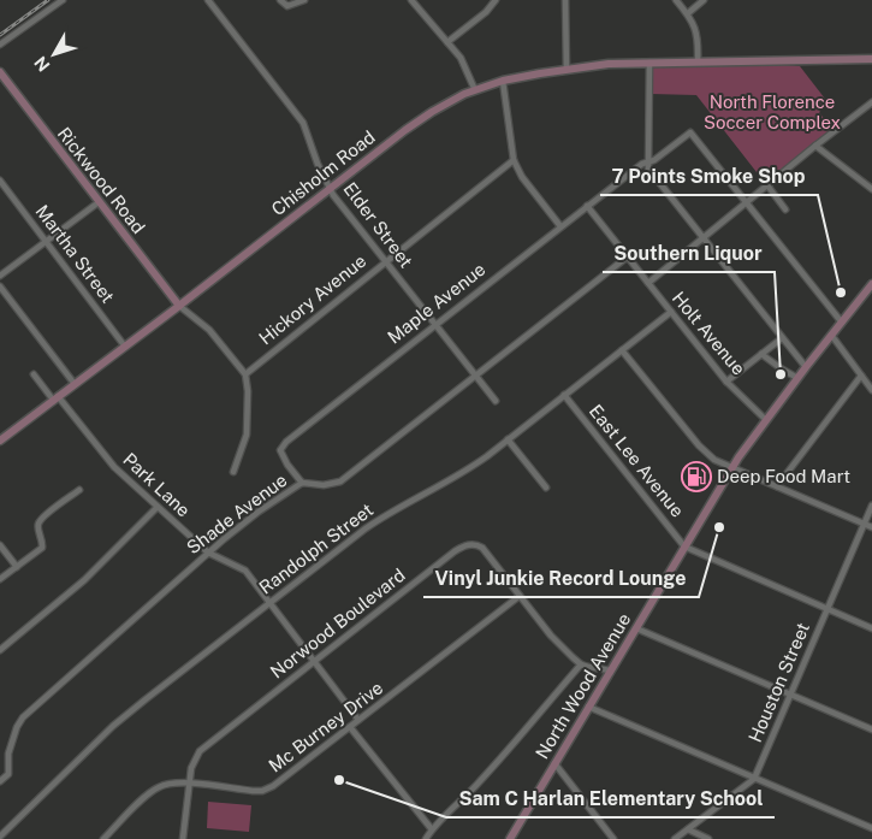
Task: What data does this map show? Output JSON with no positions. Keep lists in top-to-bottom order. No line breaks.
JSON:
{"streets":{"main road":["Chisholm Road","Rickwood Road","North Wood Avenue"],"street":["Elder Street","Martha Street","Hickory Avenue","Maple Avenue","Holt Avenue","East Lee Avenue","Park Lane","Shade Avenue","Randolph Street","Norwood Boulevard","Houston Street","Mc Burney Drive"]},"crossings":[["Chisholm Road","Rickwood Road"],["Chisholm Road","Elder Street"],["Chisholm Road","Martha Street"],["Chisholm Road","Park Lane"],["Elder Street","Hickory Avenue"],["Elder Street","Maple Avenue"],["Elder Street","Shade Avenue"],["Maple Avenue","Holt Avenue"],["Maple Avenue","Shade Avenue"],["Holt Avenue","Shade Avenue"],["Holt Avenue","Randolph Street"],["Holt Avenue","North Wood Avenue"],["East Lee Avenue","Randolph Street"],["East Lee Avenue","North Wood Avenue"],["Park Lane","Shade Avenue"],["Park Lane","Randolph Street"],["Park Lane","Norwood Boulevard"],["Park Lane","Mc Burney Drive"],["Norwood Boulevard","Mc Burney Drive"]],"parks":["North Florence Soccer Complex"],"places":{"other":["7 Points Smoke Shop","Southern Liquor","Vinyl Junkie Record Lounge","Sam C Harlan Elementary School"],"fuel station":["Deep Food Mart"]},"north":"bottom left"}
